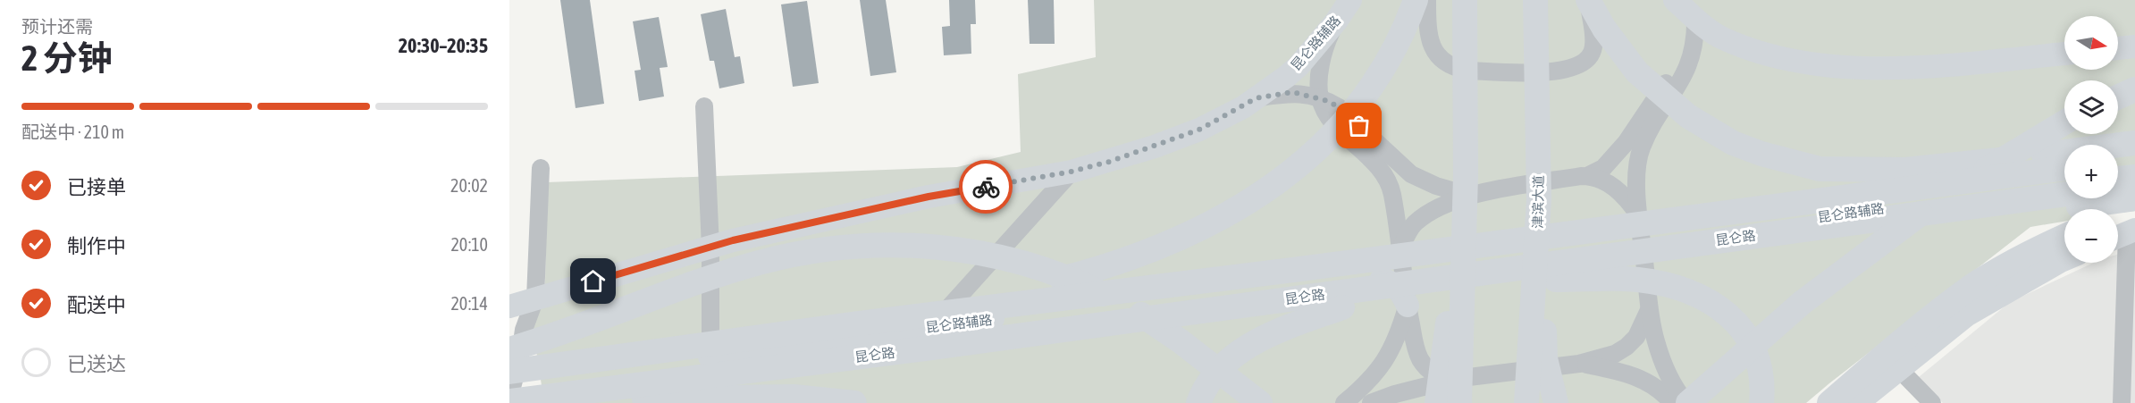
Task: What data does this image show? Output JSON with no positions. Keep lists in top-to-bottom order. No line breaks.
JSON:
{"streets":{"highway":["津滨大道","昆仑路"],"main road":["昆仑路辅路"]},"crossings":[["昆仑路辅路","昆仑路"]],"north":"right","page":{"heading":["2 分钟","预计还需","20:30–20:35"],"map_buttons":["+","−"],"bar":"配送中 · 210 m","list":[["已接单","20:02"],["制作中","20:10"],["配送中","20:14"],"已送达"]}}
